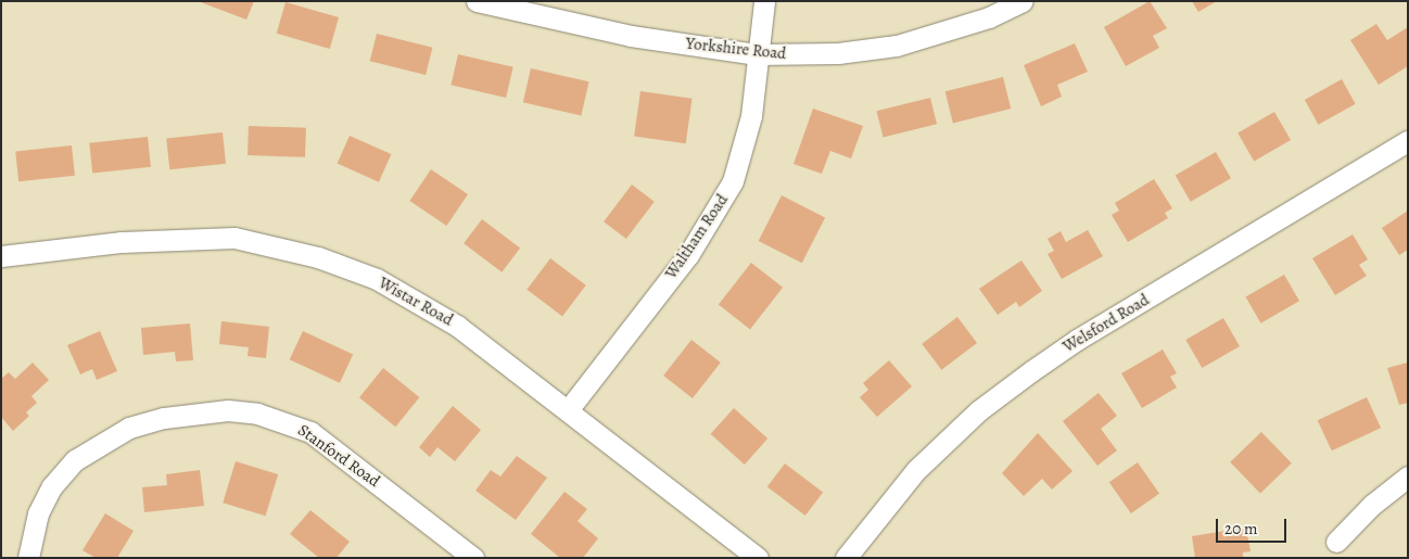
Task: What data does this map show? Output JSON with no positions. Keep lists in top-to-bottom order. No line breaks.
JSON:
{"streets":{"street":["Yorkshire Road","Waltham Road","Wistar Road","Welsford Road","Stanford Road"]},"crossings":[["Yorkshire Road","Waltham Road"],["Waltham Road","Wistar Road"]],"scale_bar":"20 m"}
